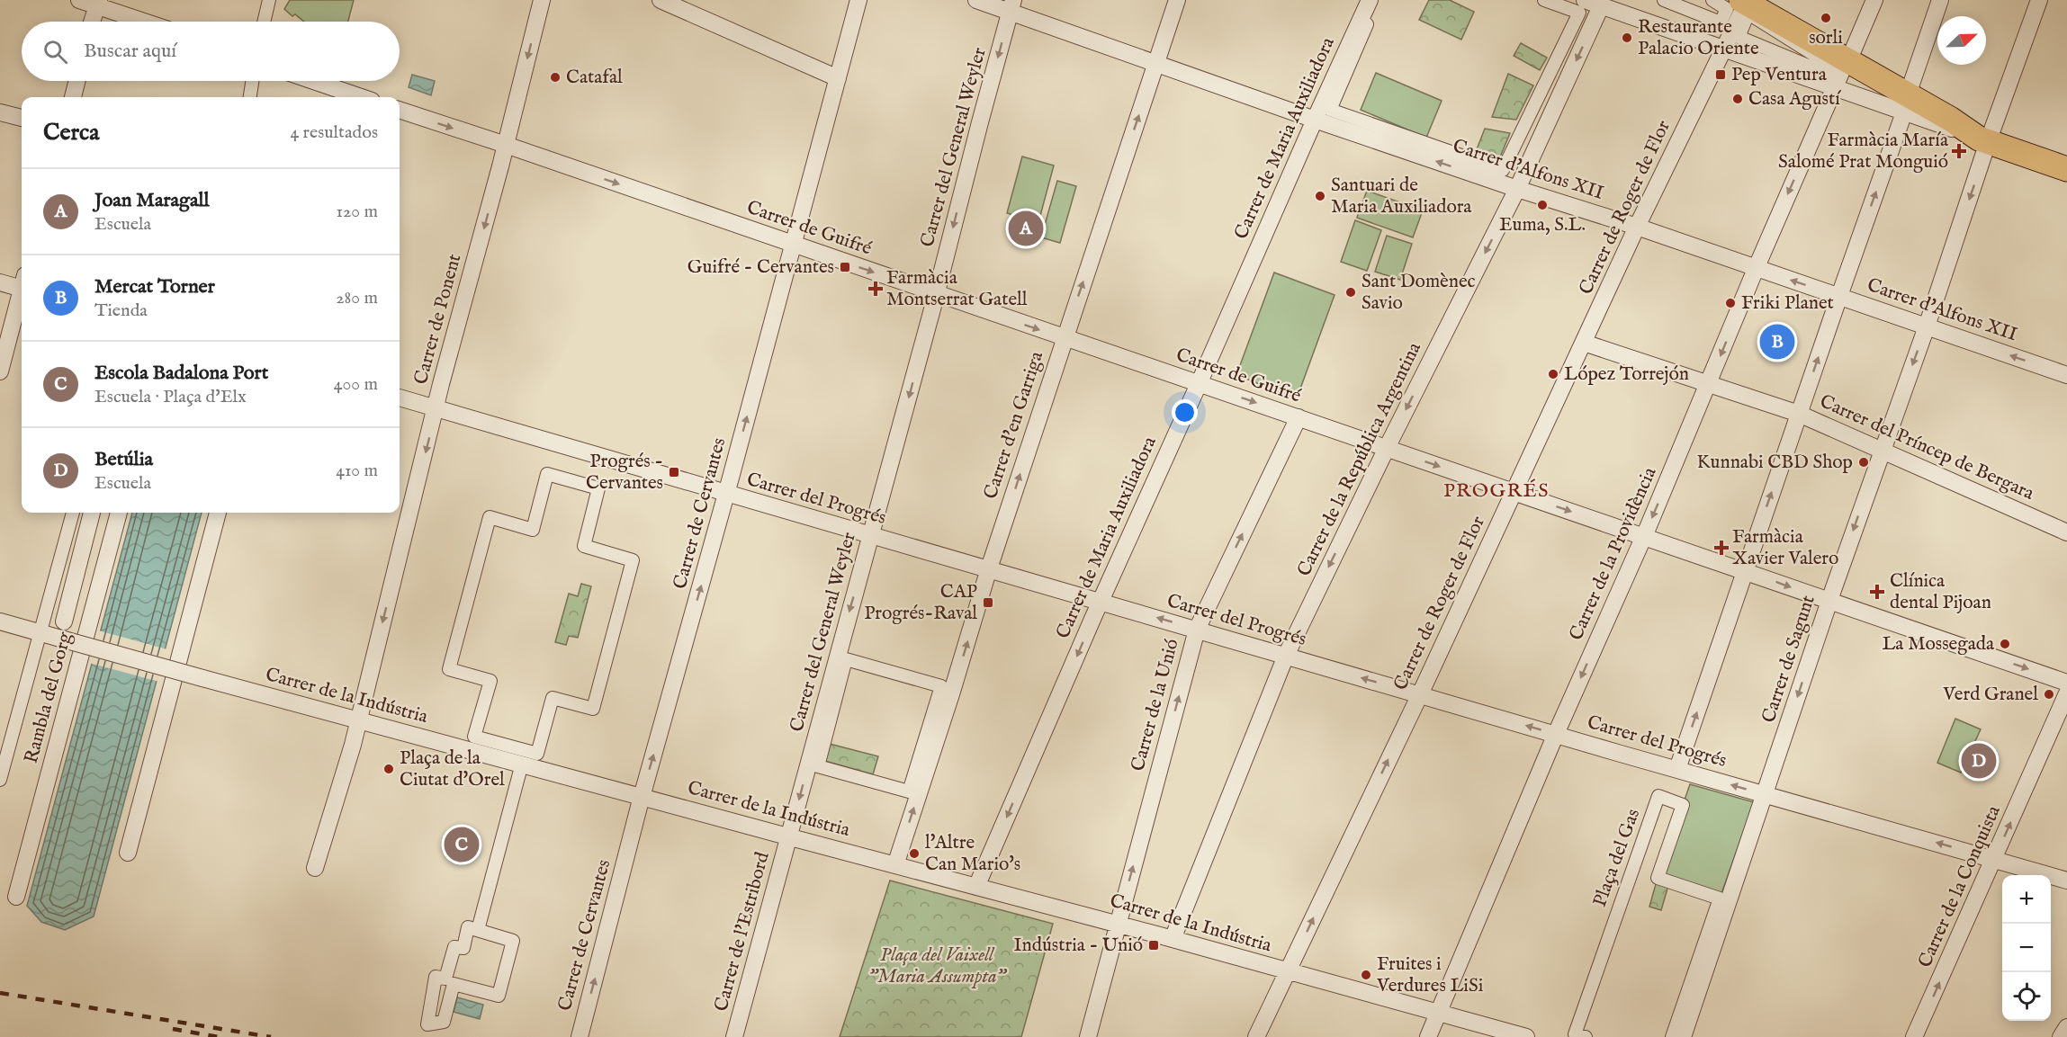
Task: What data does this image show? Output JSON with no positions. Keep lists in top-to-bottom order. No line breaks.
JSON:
{"streets":{"street":["Carrer de Maria Auxiliadora","Carrer del General Weyler","Carrer d'Alfons XII","Carrer de Roger de Flor","Carrer de Guifré","Carrer de Ponent","Carrer d'en Garriga","Carrer del Príncep de Bergara","Carrer de la República Argentina","Carrer del Progrés","Carrer de Cervantes","Carrer de la Providència","Carrer de Sagunt","Carrer de la Indústria","Rambla del Gorg","Carrer de la Unió","Plaça del Gas","Carrer de la Conquista","Carrer de l'Estribord"]},"crossings":[["Carrer de Maria Auxiliadora","Carrer d'Alfons XII"],["Carrer de Maria Auxiliadora","Carrer de Guifré"],["Carrer de Maria Auxiliadora","Carrer del Progrés"],["Carrer de Maria Auxiliadora","Carrer de la Indústria"],["Carrer del General Weyler","Carrer d'Alfons XII"],["Carrer del General Weyler","Carrer de Guifré"],["Carrer del General Weyler","Carrer del Progrés"],["Carrer del General Weyler","Carrer de la Indústria"],["Carrer del General Weyler","Carrer de l'Estribord"],["Carrer d'Alfons XII","Carrer de Roger de Flor"],["Carrer d'Alfons XII","Carrer d'en Garriga"],["Carrer d'Alfons XII","Carrer de la República Argentina"],["Carrer d'Alfons XII","Carrer de la Providència"],["Carrer d'Alfons XII","Carrer de Sagunt"],["Carrer de Roger de Flor","Carrer de Guifré"],["Carrer de Roger de Flor","Carrer del Príncep de Bergara"],["Carrer de Roger de Flor","Carrer del Progrés"],["Carrer de Roger de Flor","Carrer de la Indústria"],["Carrer de Guifré","Carrer de Ponent"],["Carrer de Guifré","Carrer d'en Garriga"],["Carrer de Guifré","Carrer de la República Argentina"],["Carrer de Guifré","Carrer de Cervantes"],["Carrer de Guifré","Carrer de la Providència"],["Carrer de Guifré","Carrer de Sagunt"],["Carrer de Guifré","Carrer de la Unió"],["Carrer de Ponent","Carrer del Progrés"],["Carrer de Ponent","Carrer de la Indústria"],["Carrer d'en Garriga","Carrer del Progrés"],["Carrer d'en Garriga","Carrer de la Indústria"],["Carrer del Príncep de Bergara","Carrer de la Providència"],["Carrer del Príncep de Bergara","Carrer de Sagunt"],["Carrer de la República Argentina","Carrer del Progrés"],["Carrer de la República Argentina","Carrer de la Indústria"],["Carrer del Progrés","Carrer de Cervantes"],["Carrer del Progrés","Carrer de la Providència"],["Carrer del Progrés","Carrer de Sagunt"],["Carrer del Progrés","Carrer de la Unió"],["Carrer del Progrés","Carrer de la Conquista"],["Carrer de Cervantes","Carrer de la Indústria"],["Carrer de la Providència","Carrer de la Indústria"],["Carrer de la Indústria","Carrer de la Unió"],["Carrer de la Indústria","Carrer de l'Estribord"]],"one_way":["Carrer del General Weyler","Carrer d'Alfons XII","Carrer de Guifré","Carrer de Ponent","Carrer d'en Garriga","Carrer de la República Argentina","Carrer del Progrés","Carrer de Cervantes","Carrer de la Unió","Carrer de la Conquista"],"districts":["PROGRÉS"],"parks":["Plaça del Vaixell \"Maria Assumpta\""],"places":{"other":["sorli","Restaurante Palacio Oriente","Catafal","Casa Agustí","Santuari de Maria Auxiliadora","Euma, S.L.","Sant Domènec Savio","Friki Planet","López Torrejón","Kunnabi CBD Shop","La Mossegada","Verd Granel","Plaça de la Ciutat d'Orel","l'Altre Can Mario's","Fruites i Verdures LiSi"],"transit":["Pep Ventura","Guifré - Cervantes","Progrés - Cervantes","CAP Progrés-Raval","Indústria - Unió"],"health":["Farmàcia María Salomé Prat Monguió","Farmàcia Montserrat Gatell","Farmàcia Xavier Valero","Clínica dental Pijoan"]},"north":"top right","page":{"search":"Buscar aquí","heading":["Cerca","4 resultados"],"list":[{"mark":"A","name":"Joan Maragall","note":"Escuela","value":"120 m"},{"mark":"B","name":"Mercat Torner","note":"Tienda","value":"280 m"},{"mark":"C","name":"Escola Badalona Port","note":"Escuela · Plaça d'Elx","value":"400 m"},{"mark":"D","name":"Betúlia","note":"Escuela","value":"410 m"}],"pins":["A","B","D","C"],"map_buttons":["+","−"]}}
